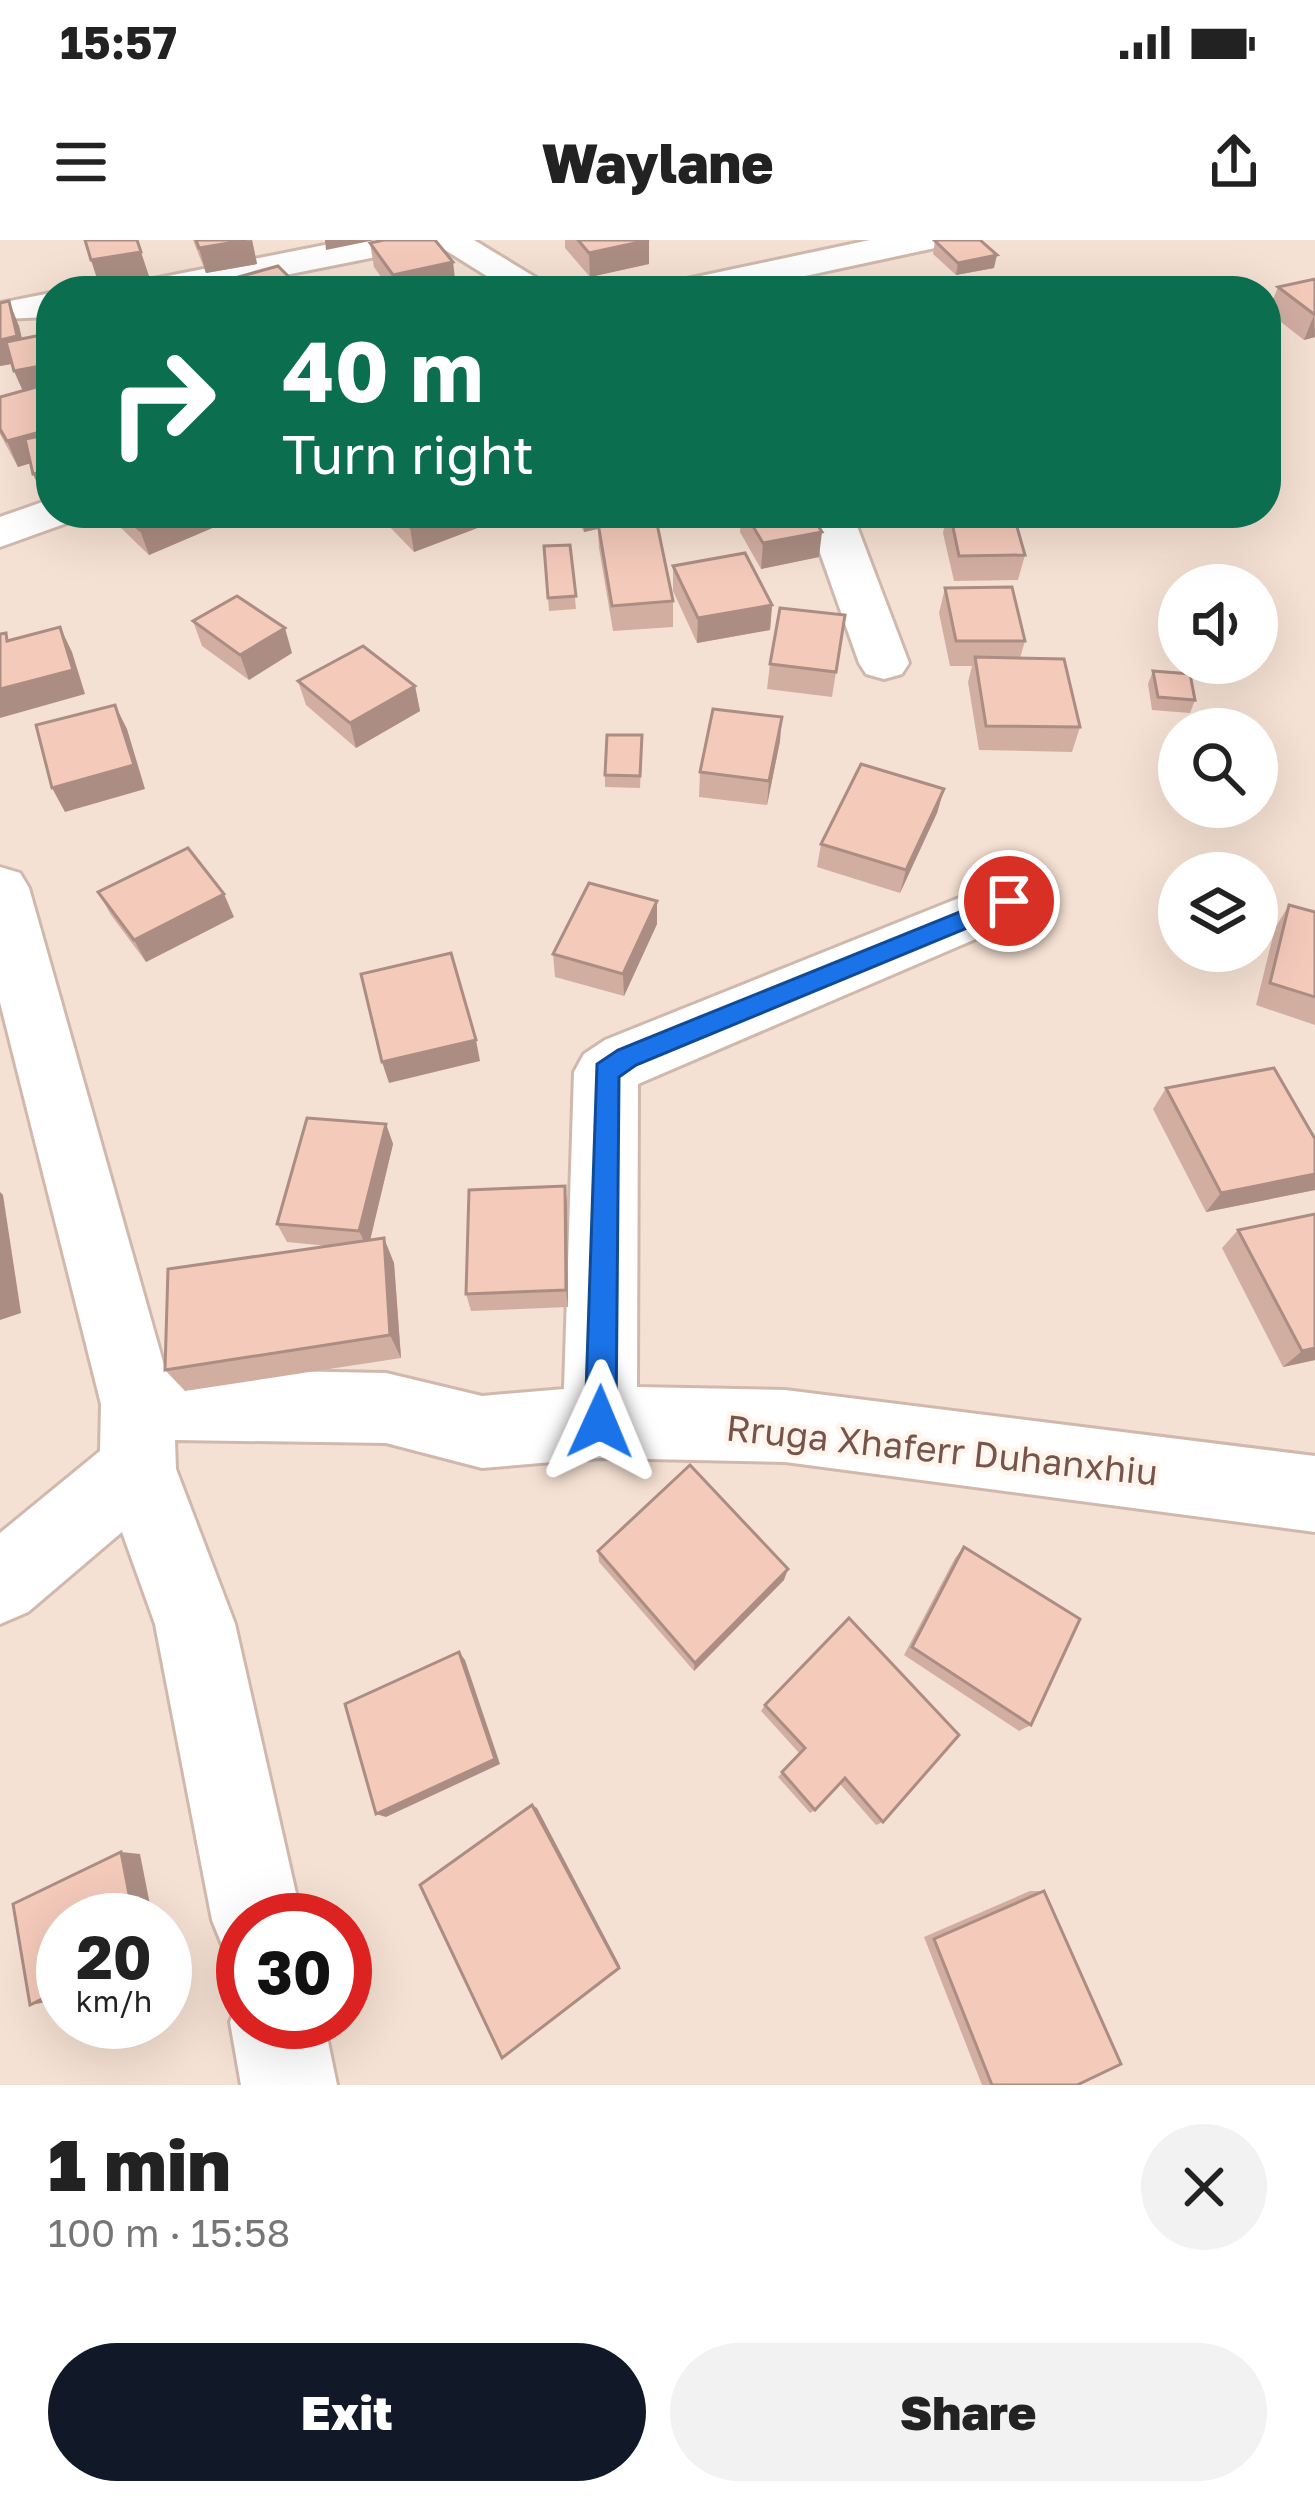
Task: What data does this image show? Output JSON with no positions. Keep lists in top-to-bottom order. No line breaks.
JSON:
{"streets":{"street":["Rruga Xhaferr Duhanxhiu"]},"page":{"status":"15:57","header":"Waylane","turn":["40 m","Turn right"],"speed":"20 km/h","limit":"30","heading":["1 min","100 m · 15:58"],"buttons":["Exit","Share"]}}
